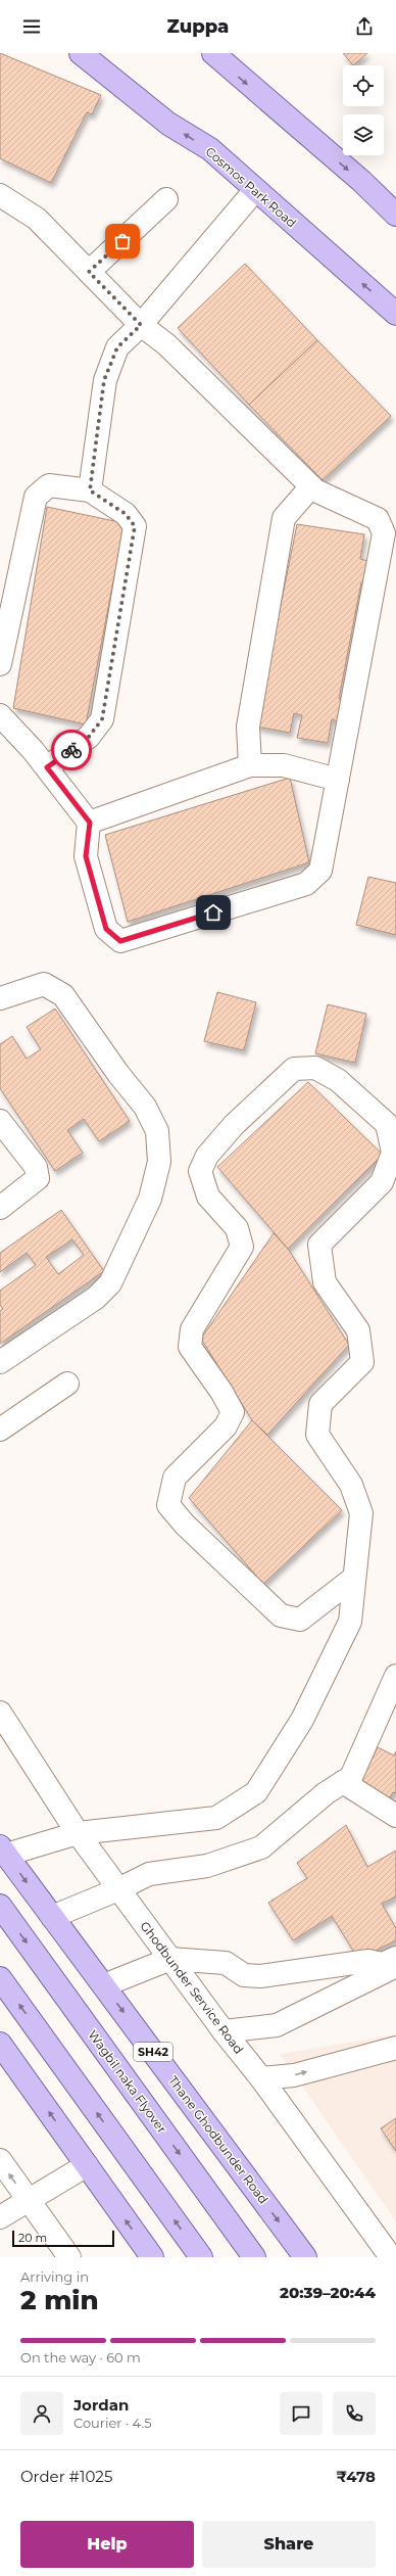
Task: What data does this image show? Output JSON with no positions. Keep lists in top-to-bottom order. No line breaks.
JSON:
{"streets":{"main road":["Cosmos Park Road","SH42","Wagbil naka Flyover","Thane Ghodbunder Road"],"street":["Ghodbunder Service Road"]},"scale_bar":"20 m","page":{"header":"Zuppa","scale":"20 m","heading":["2 min","Arriving in","20:39–20:44"],"panel":["Jordan","Courier · 4.5","Order #1025","₹478"],"bar":"On the way · 60 m","buttons":["Help","Share"]}}
